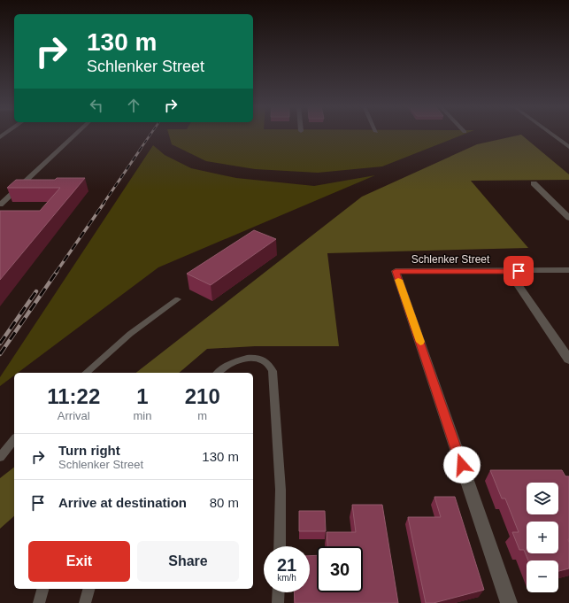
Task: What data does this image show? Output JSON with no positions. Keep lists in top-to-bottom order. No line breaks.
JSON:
{"streets":{"street":["Schlenker Street"]},"page":{"turn":["130 m","Schlenker Street"],"eta":["11:22","Arrival","1","min","210","m"],"list":[{"name":"Turn right","note":"Schlenker Street","value":"130 m"},{"name":"Arrive at destination","value":"80 m"}],"map_buttons":["+","−"],"buttons":["Exit","Share"],"speed":"21 km/h","limit":"30"}}
